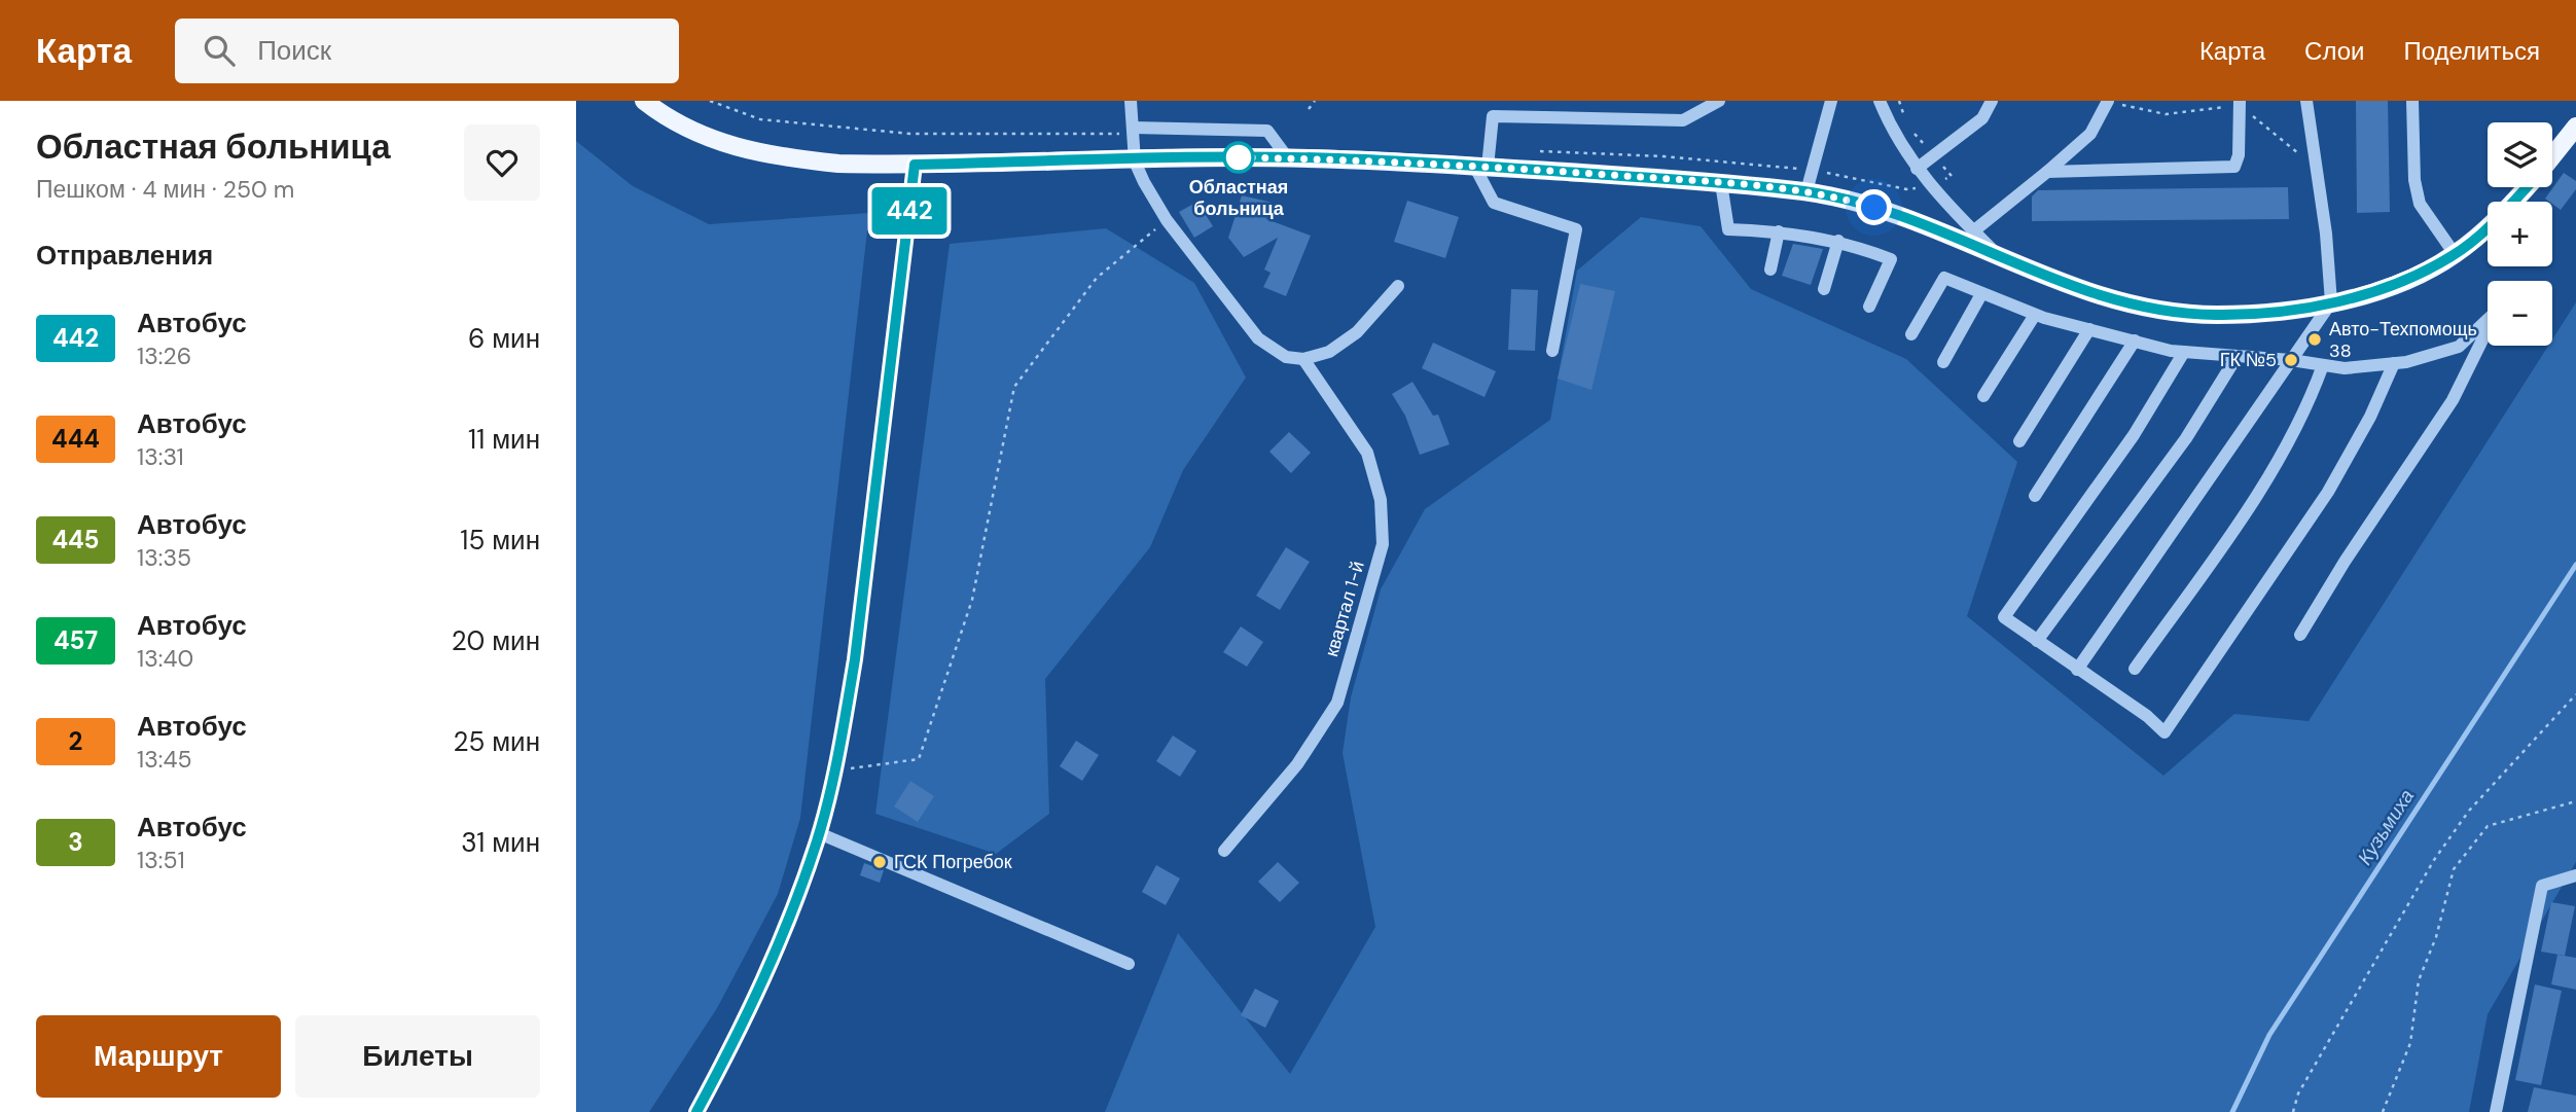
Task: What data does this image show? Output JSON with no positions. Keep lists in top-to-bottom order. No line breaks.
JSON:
{"streets":{"street":["квартал 1-й"]},"water":["Кузьмиха"],"places":["Областная больница","Авто-Техпомощь 38","ГК №5","ГСК Погребок"],"lines":["bus line 442"],"page":{"header":"Карта","search":"Поиск","nav":["Карта","Слои","Поделиться"],"heading":[["Областная больница","Пешком · 4 мин · 250 m"],"Отправления"],"on_map":"442","map_buttons":["+","−"],"list":[{"mark":"442","name":"Автобус","note":"13:26","value":"6 мин"},{"mark":"444","name":"Автобус","note":"13:31","value":"11 мин"},{"mark":"445","name":"Автобус","note":"13:35","value":"15 мин"},{"mark":"457","name":"Автобус","note":"13:40","value":"20 мин"},{"mark":"2","name":"Автобус","note":"13:45","value":"25 мин"},{"mark":"3","name":"Автобус","note":"13:51","value":"31 мин"}],"buttons":["Маршрут","Билеты"]}}
